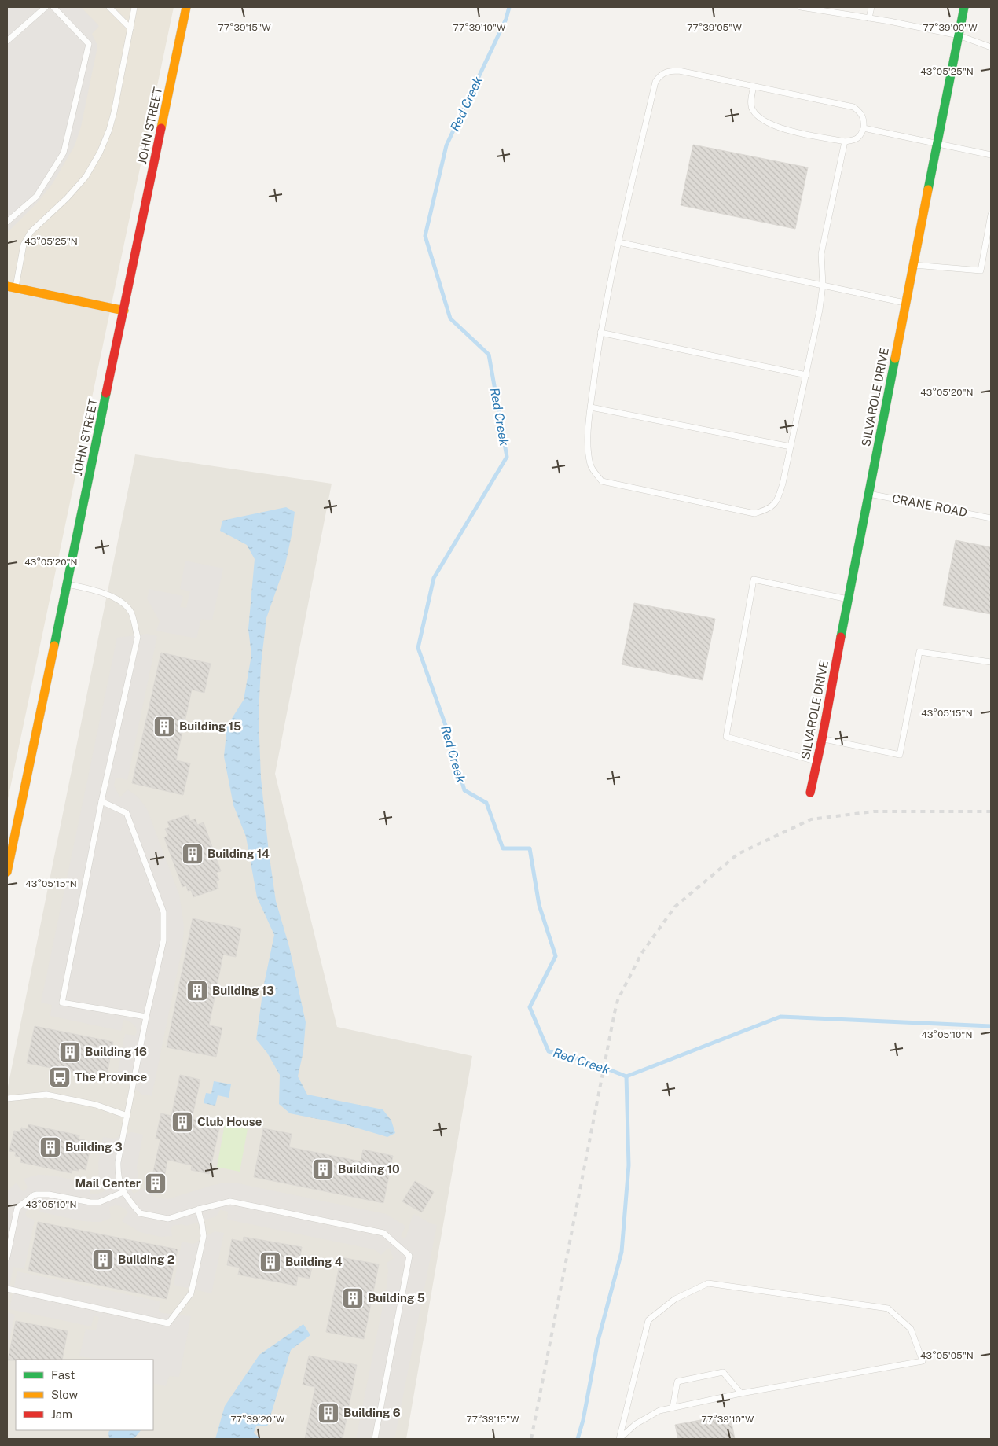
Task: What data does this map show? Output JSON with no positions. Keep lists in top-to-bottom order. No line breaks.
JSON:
{"streets":{"street":["JOHN STREET","SILVAROLE DRIVE"],"lane":["CRANE ROAD"]},"crossings":[["SILVAROLE DRIVE","CRANE ROAD"]],"water":["Red Creek"],"places":{"building":["Building 15","Building 14","Building 13","Building 16","Club House","Building 3","Building 10","Mail Center","Building 2","Building 4","Building 5","Building 6"],"bus stop":["The Province"]},"legend":["Fast","Slow","Jam"],"coordinates":["77°39'00\"W","77°39'15\"W","77°39'10\"W","77°39'05\"W","43°05'25\"N","43°05'20\"N","43°05'15\"N","43°05'10\"N","43°05'05\"N","77°39'20\"W"]}
